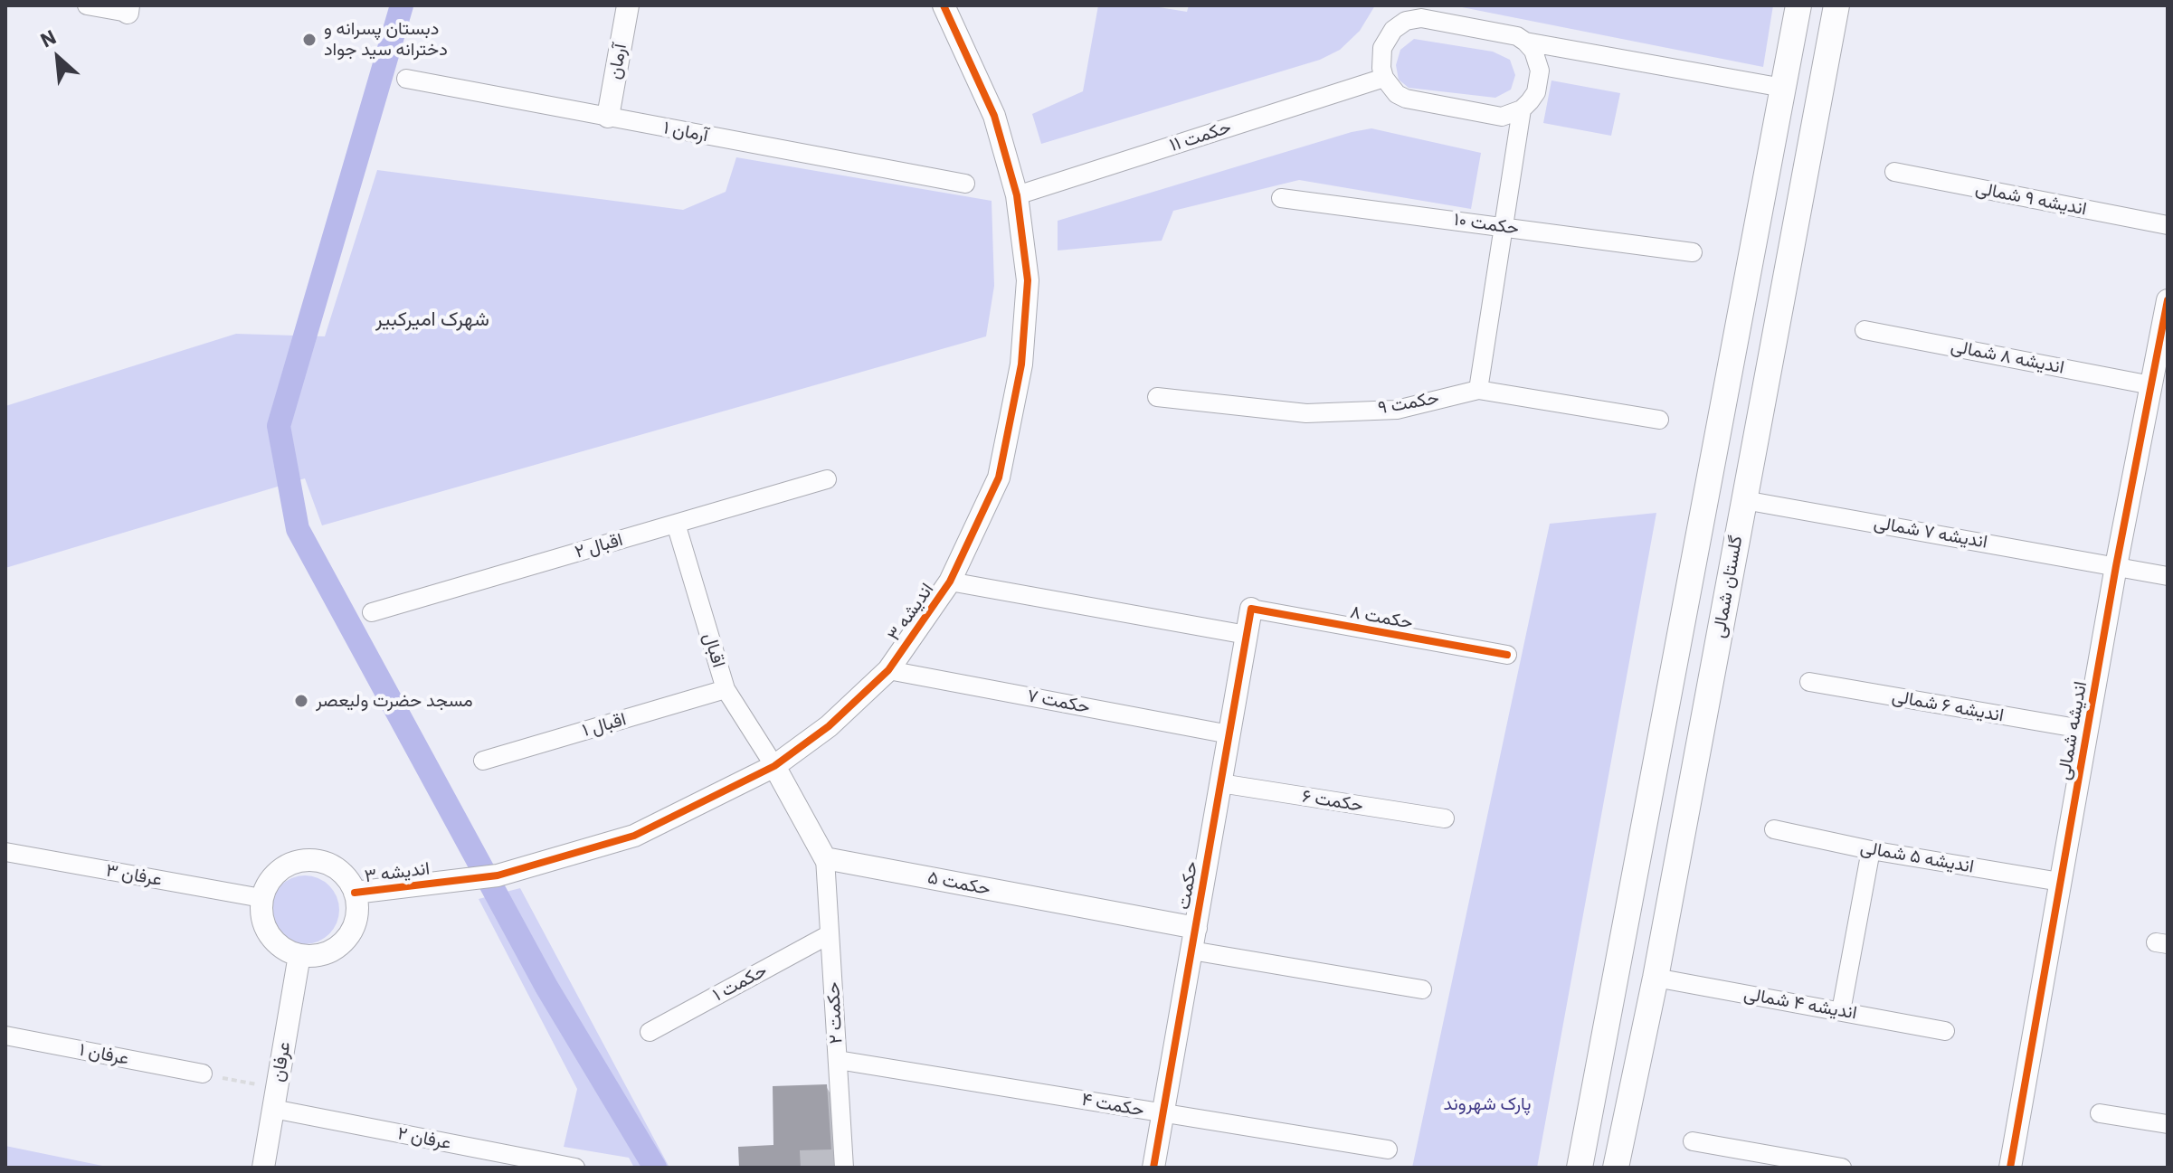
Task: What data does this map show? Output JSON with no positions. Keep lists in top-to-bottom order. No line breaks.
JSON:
{"streets":{"main road":["گلستان شمالی"],"street":["آرمان","آرمان ۱","حکمت ۱۱","اندیشه ۹ شمالی","حکمت ۱۰","اندیشه ۸ شمالی","حکمت ۹","اندیشه ۷ شمالی","اقبال ۲","اندیشه ۳","حکمت ۸","اقبال","حکمت ۷","اندیشه ۶ شمالی","اقبال ۱","اندیشه شمالی","حکمت ۶","اندیشه ۵ شمالی","عرفان ۳","حکمت ۵","حکمت","حکمت ۱","اندیشه ۴ شمالی","حکمت ۲","عرفان ۱","عرفان","حکمت ۴","عرفان ۲"]},"crossings":[["آرمان","آرمان ۱"],["حکمت ۱۱","اندیشه ۳"],["اندیشه ۸ شمالی","اندیشه شمالی"],["اندیشه ۷ شمالی","گلستان شمالی"],["اندیشه ۷ شمالی","اندیشه شمالی"],["اقبال ۲","اقبال"],["گلستان شمالی","اندیشه ۴ شمالی"],["اندیشه ۳","اقبال"],["اندیشه ۳","حکمت ۷"],["اندیشه ۳","عرفان ۳"],["اندیشه ۳","عرفان"],["حکمت ۸","حکمت"],["اقبال","اقبال ۱"],["حکمت ۷","حکمت"],["اندیشه ۶ شمالی","اندیشه شمالی"],["اندیشه شمالی","اندیشه ۵ شمالی"],["حکمت ۶","حکمت"],["عرفان ۳","عرفان"],["حکمت ۵","حکمت"],["حکمت ۵","حکمت ۲"],["حکمت","حکمت ۴"],["حکمت ۱","حکمت ۲"],["حکمت ۲","حکمت ۴"],["عرفان","عرفان ۲"]],"districts":["شهرک امیرکبیر"],"parks":["پارک شهروند"],"places":["دبستان پسرانه و دخترانه سید جواد","مسجد حضرت ولیعصر"],"north":"top left"}
